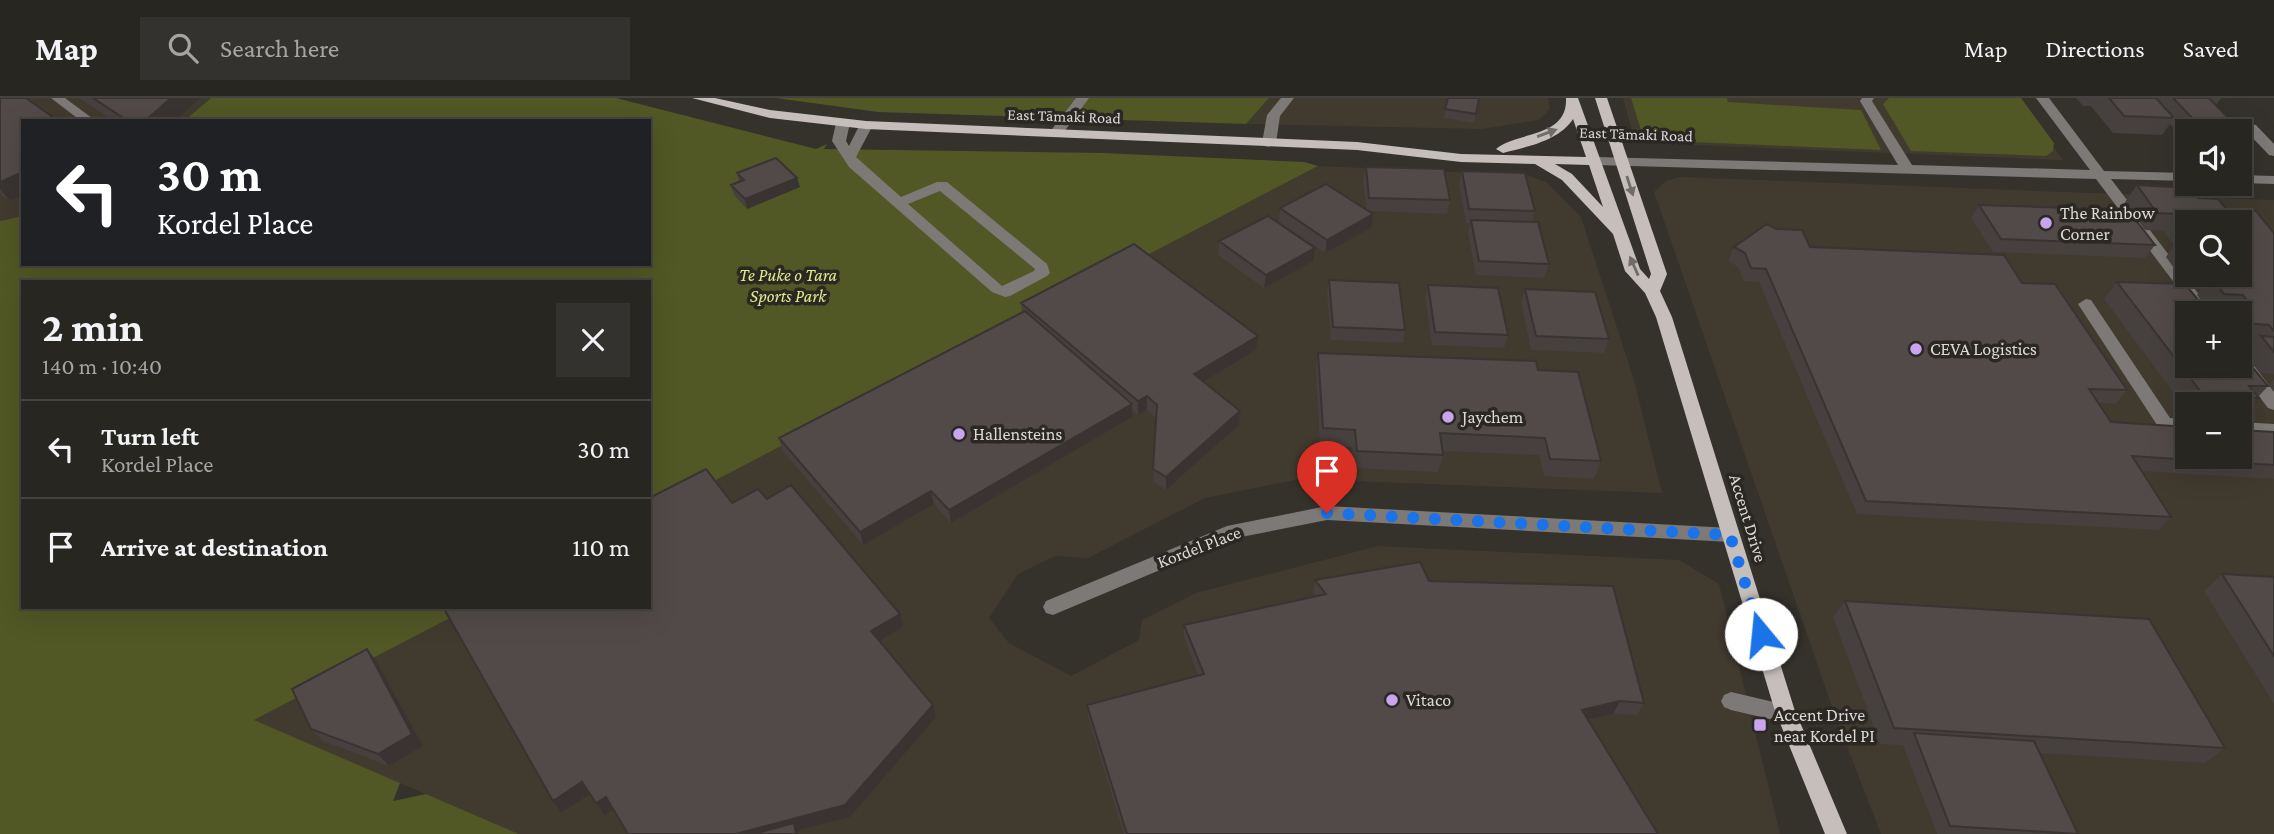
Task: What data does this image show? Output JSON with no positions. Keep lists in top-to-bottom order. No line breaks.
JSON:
{"streets":{"main road":["East Tāmaki Road","Accent Drive"],"street":["Kordel Place"]},"crossings":[["East Tāmaki Road","Accent Drive"],["Accent Drive","Kordel Place"]],"parks":["Te Puke o Tara Sports Park"],"places":{"other":["The Rainbow Corner","CEVA Logistics","Jaychem","Hallensteins","Vitaco"],"transit":["Accent Drive near Kordel PI"]},"page":{"header":"Map","search":"Search here","nav":["Map","Directions","Saved"],"map_buttons":["+","−"],"turn":["30 m","Kordel Place"],"heading":["2 min","140 m · 10:40"],"list":[{"name":"Turn left","note":"Kordel Place","value":"30 m"},{"name":"Arrive at destination","value":"110 m"}]}}
